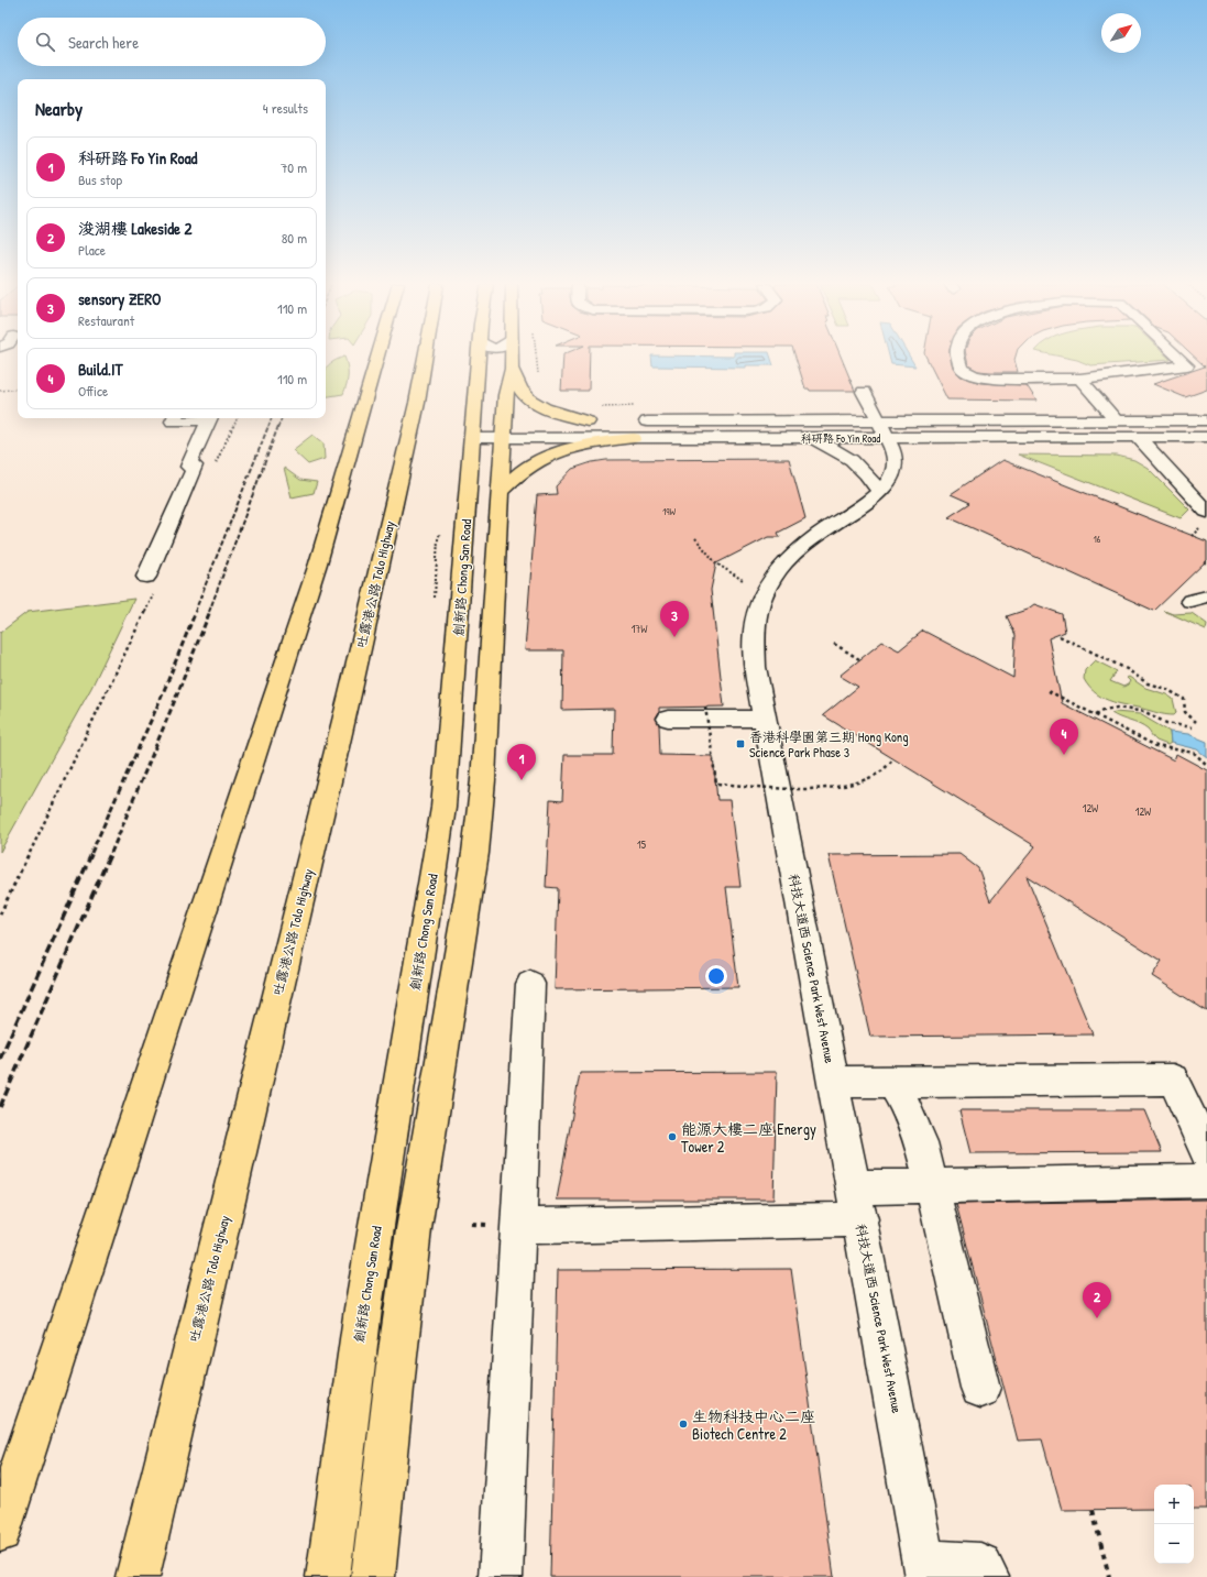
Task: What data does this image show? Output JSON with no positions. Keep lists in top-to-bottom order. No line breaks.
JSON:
{"streets":{"main road":["創新路 Chong San Road","吐露港公路 Tolo Highway"],"street":["科研路 Fo Yin Road","科技大道西 Science Park West Avenue"]},"crossings":[["科研路 Fo Yin Road","創新路 Chong San Road"],["科研路 Fo Yin Road","科技大道西 Science Park West Avenue"]],"places":{"transit":["香港科學園第三期 Hong Kong Science Park Phase 3"],"other":["能源大樓二座 Energy Tower 2","生物科技中心二座 Biotech Centre 2"]},"house_numbers":["19W","16","17W","12W","12W","15"],"north":"top right","page":{"search":"Search here","heading":["Nearby","4 results"],"list":[{"mark":"1","name":"科研路 Fo Yin Road","note":"Bus stop","value":"70 m"},{"mark":"2","name":"浚湖樓 Lakeside 2","note":"Place","value":"80 m"},{"mark":"3","name":"sensory ZERO","note":"Restaurant","value":"110 m"},{"mark":"4","name":"Build.IT","note":"Office","value":"110 m"}],"pins":["3","4","1","2"],"map_buttons":["+","−"]}}
